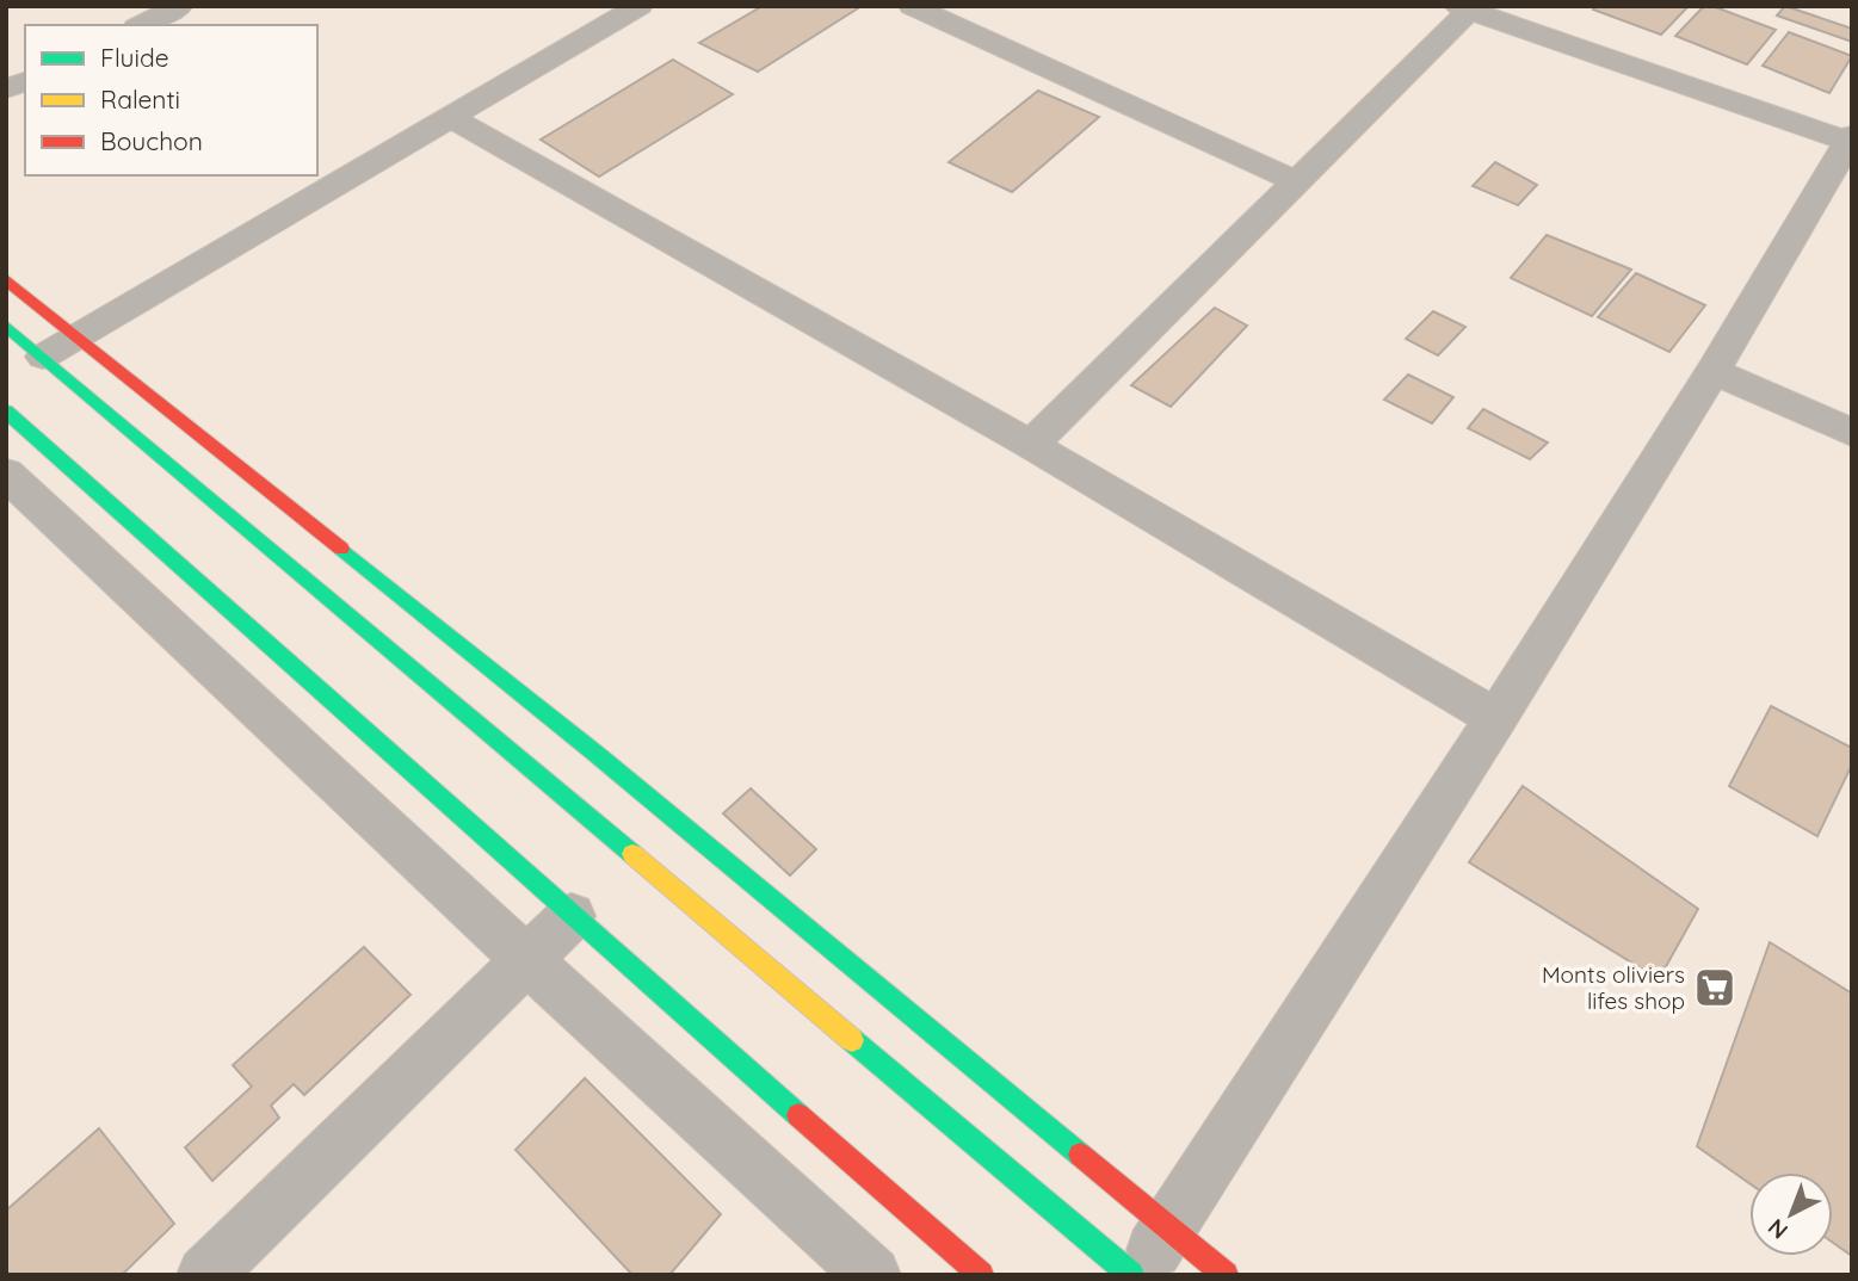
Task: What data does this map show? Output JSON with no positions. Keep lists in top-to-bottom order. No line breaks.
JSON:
{"places":{"supermarket":["Monts oliviers lifes shop"]},"legend":["Fluide","Ralenti","Bouchon"],"north":"bottom left"}
